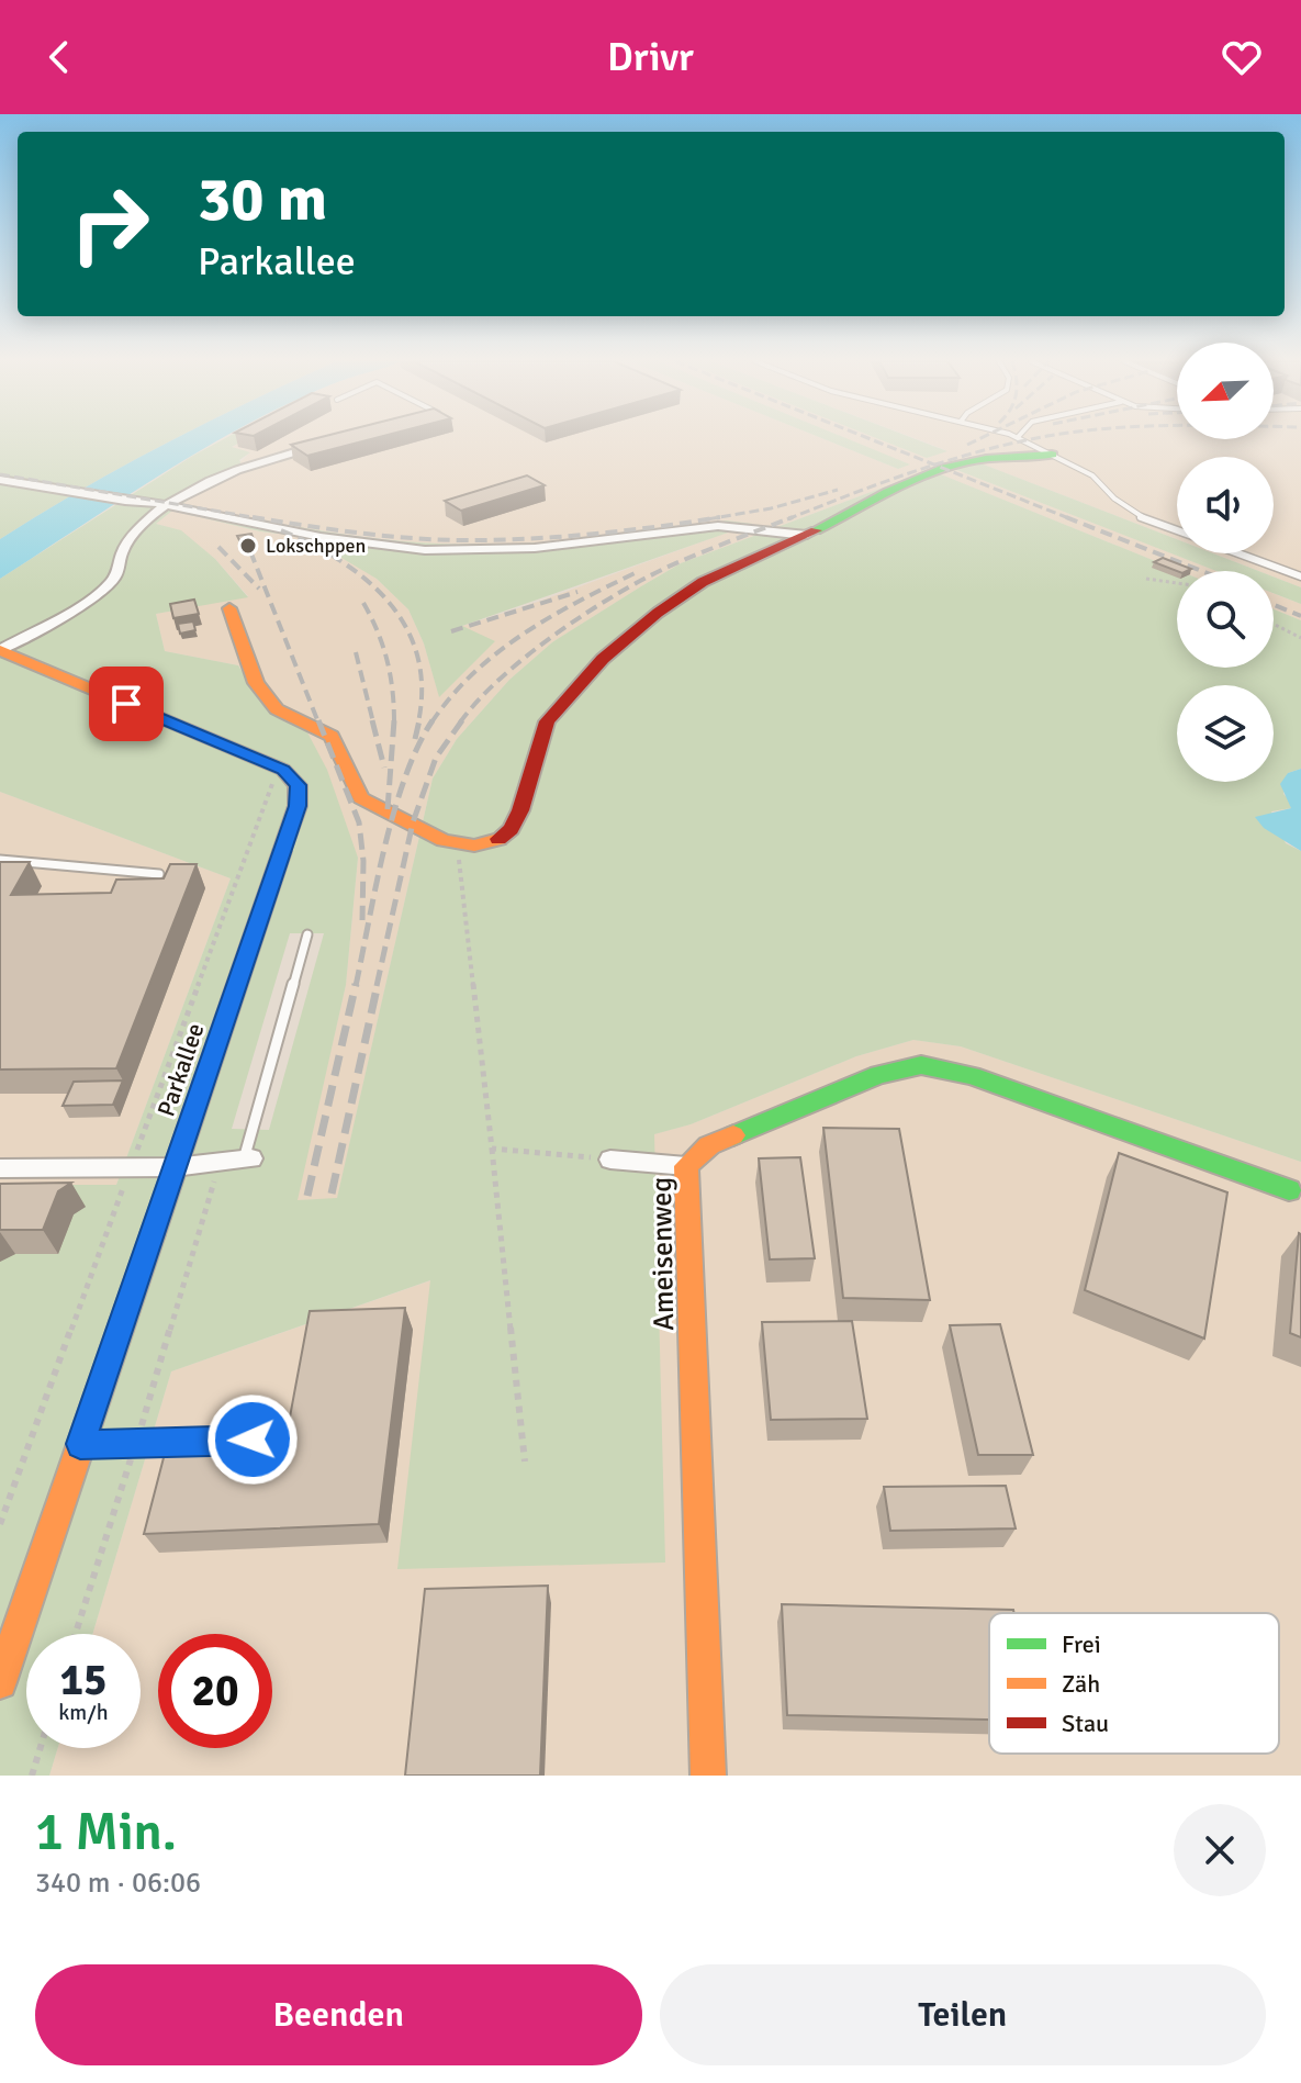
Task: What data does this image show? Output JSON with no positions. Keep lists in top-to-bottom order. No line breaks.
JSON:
{"streets":{"street":["Parkallee","Ameisenweg"]},"places":["Lokschppen"],"legend":["Frei","Zäh","Stau"],"north":"bottom left","page":{"header":"Drivr","turn":["30 m","Parkallee"],"speed":"15 km/h","limit":"20","heading":["1 Min.","340 m · 06:06"],"buttons":["Beenden","Teilen"]}}
